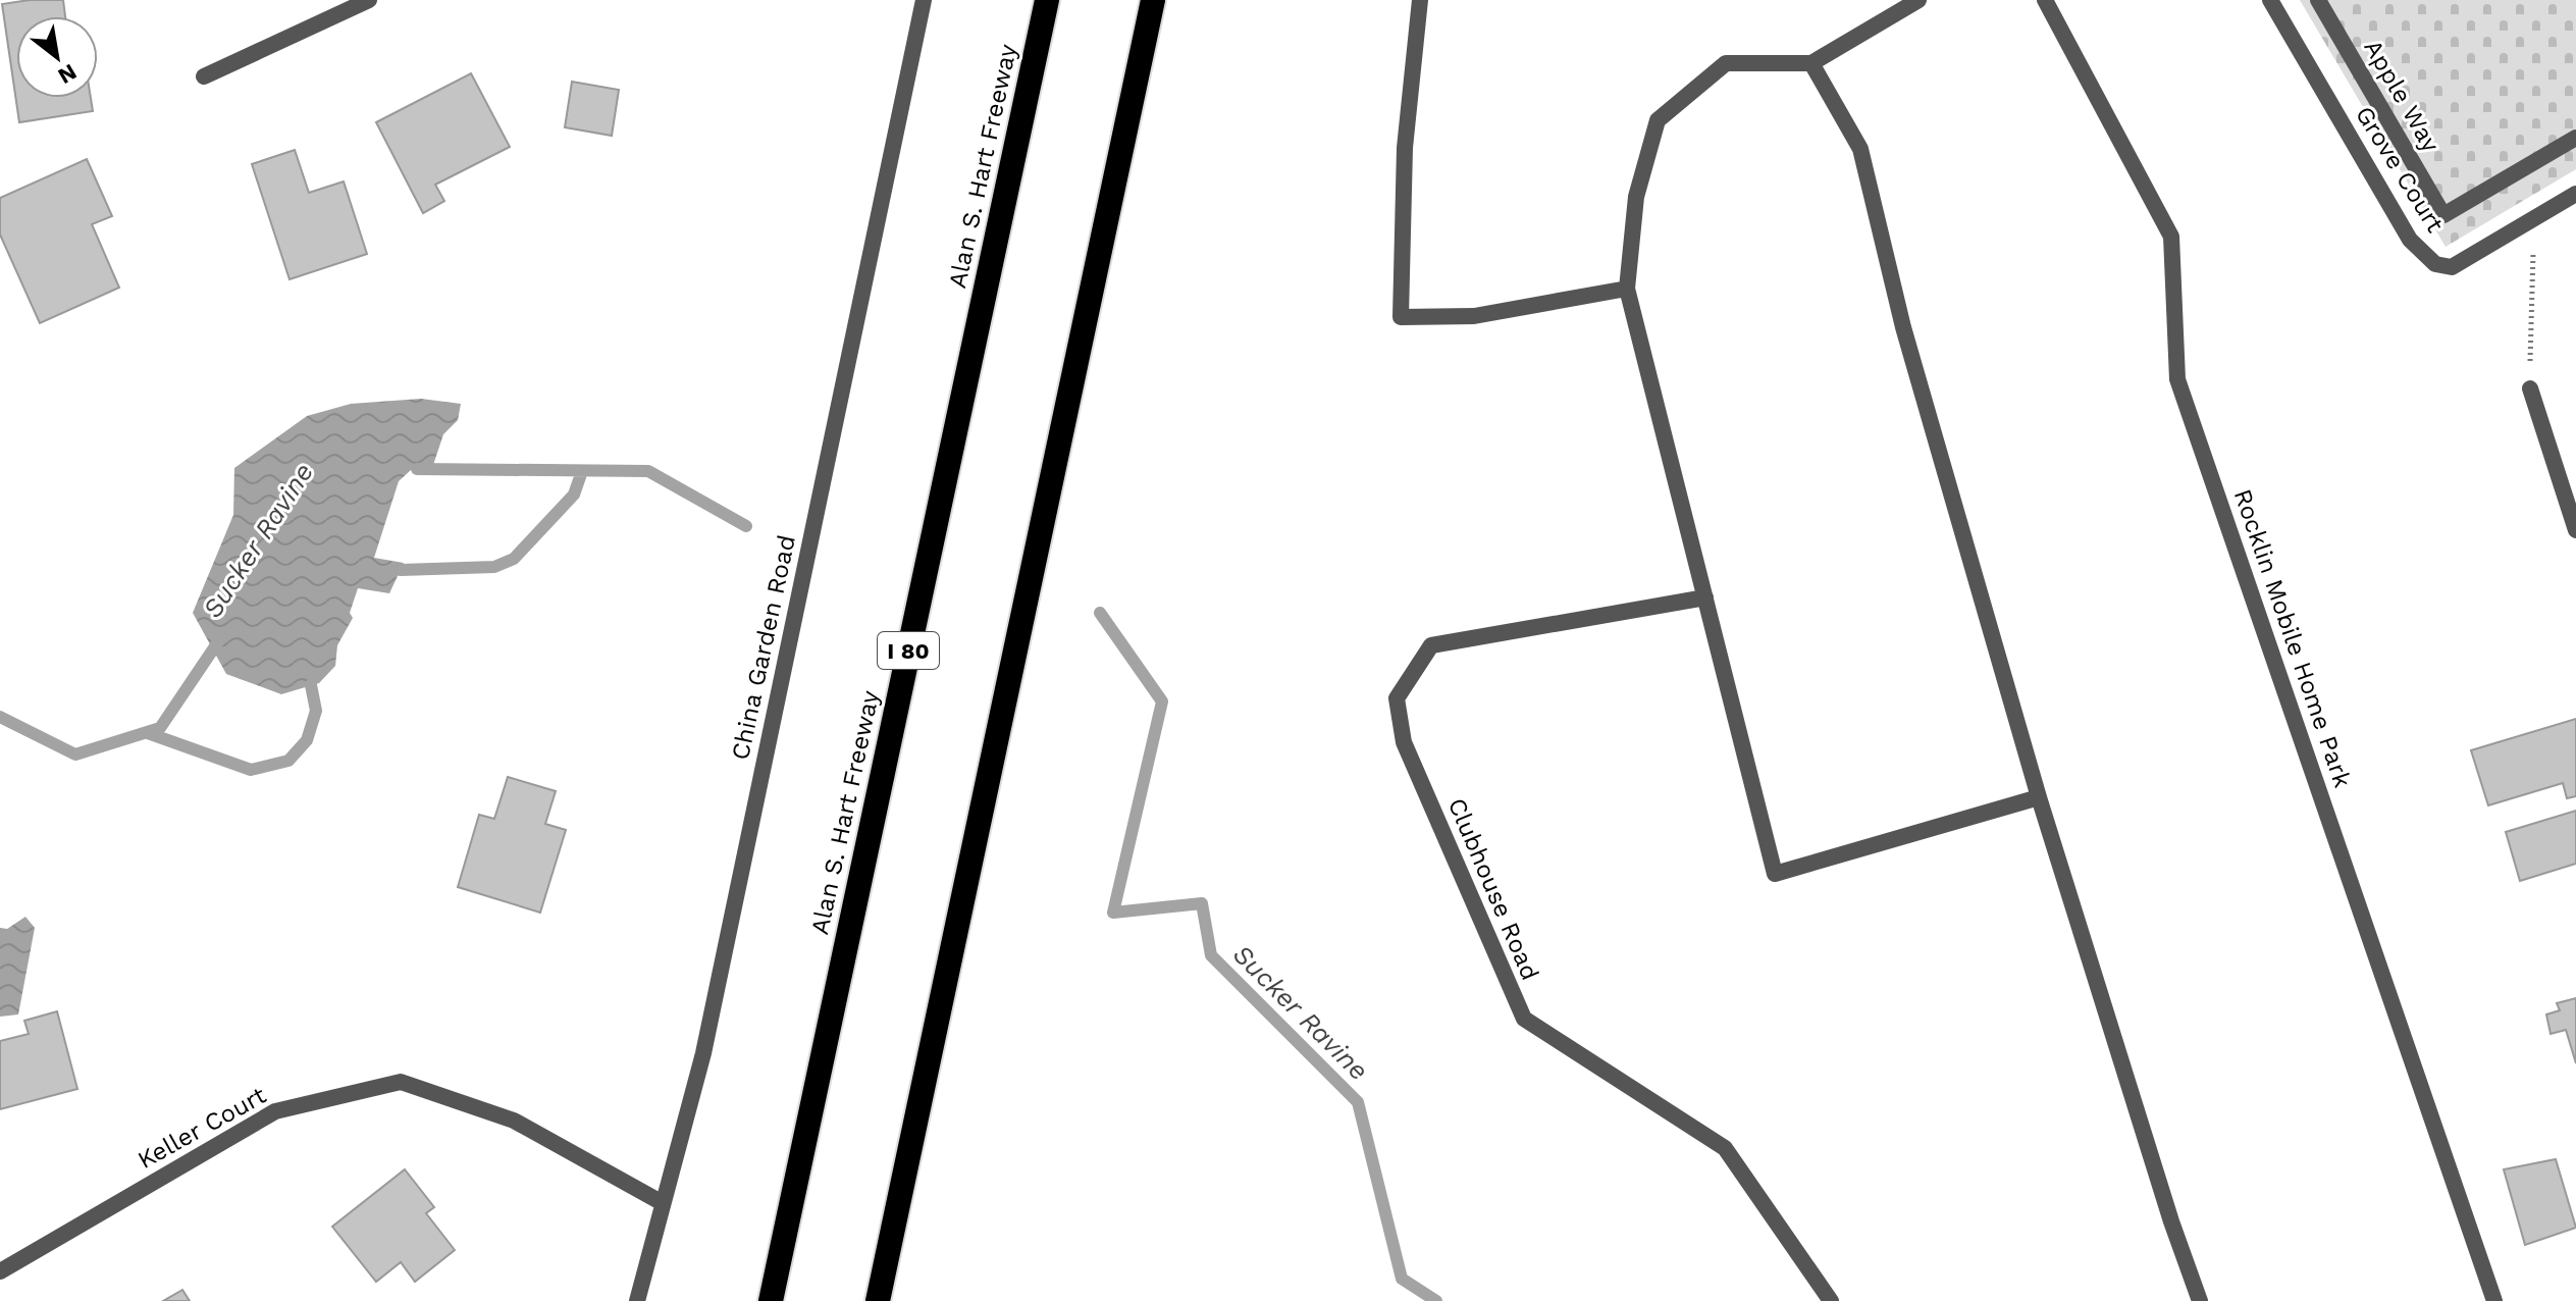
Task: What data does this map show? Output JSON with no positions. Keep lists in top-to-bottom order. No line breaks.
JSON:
{"streets":{"highway":["Alan S. Hart Freeway","I 80"],"street":["Apple Way","Grove Court","Rocklin Mobile Home Park","China Garden Road","Clubhouse Road","Keller Court"]},"crossings":[["China Garden Road","Keller Court"]],"water":["Sucker Ravine"],"north":"bottom right"}
